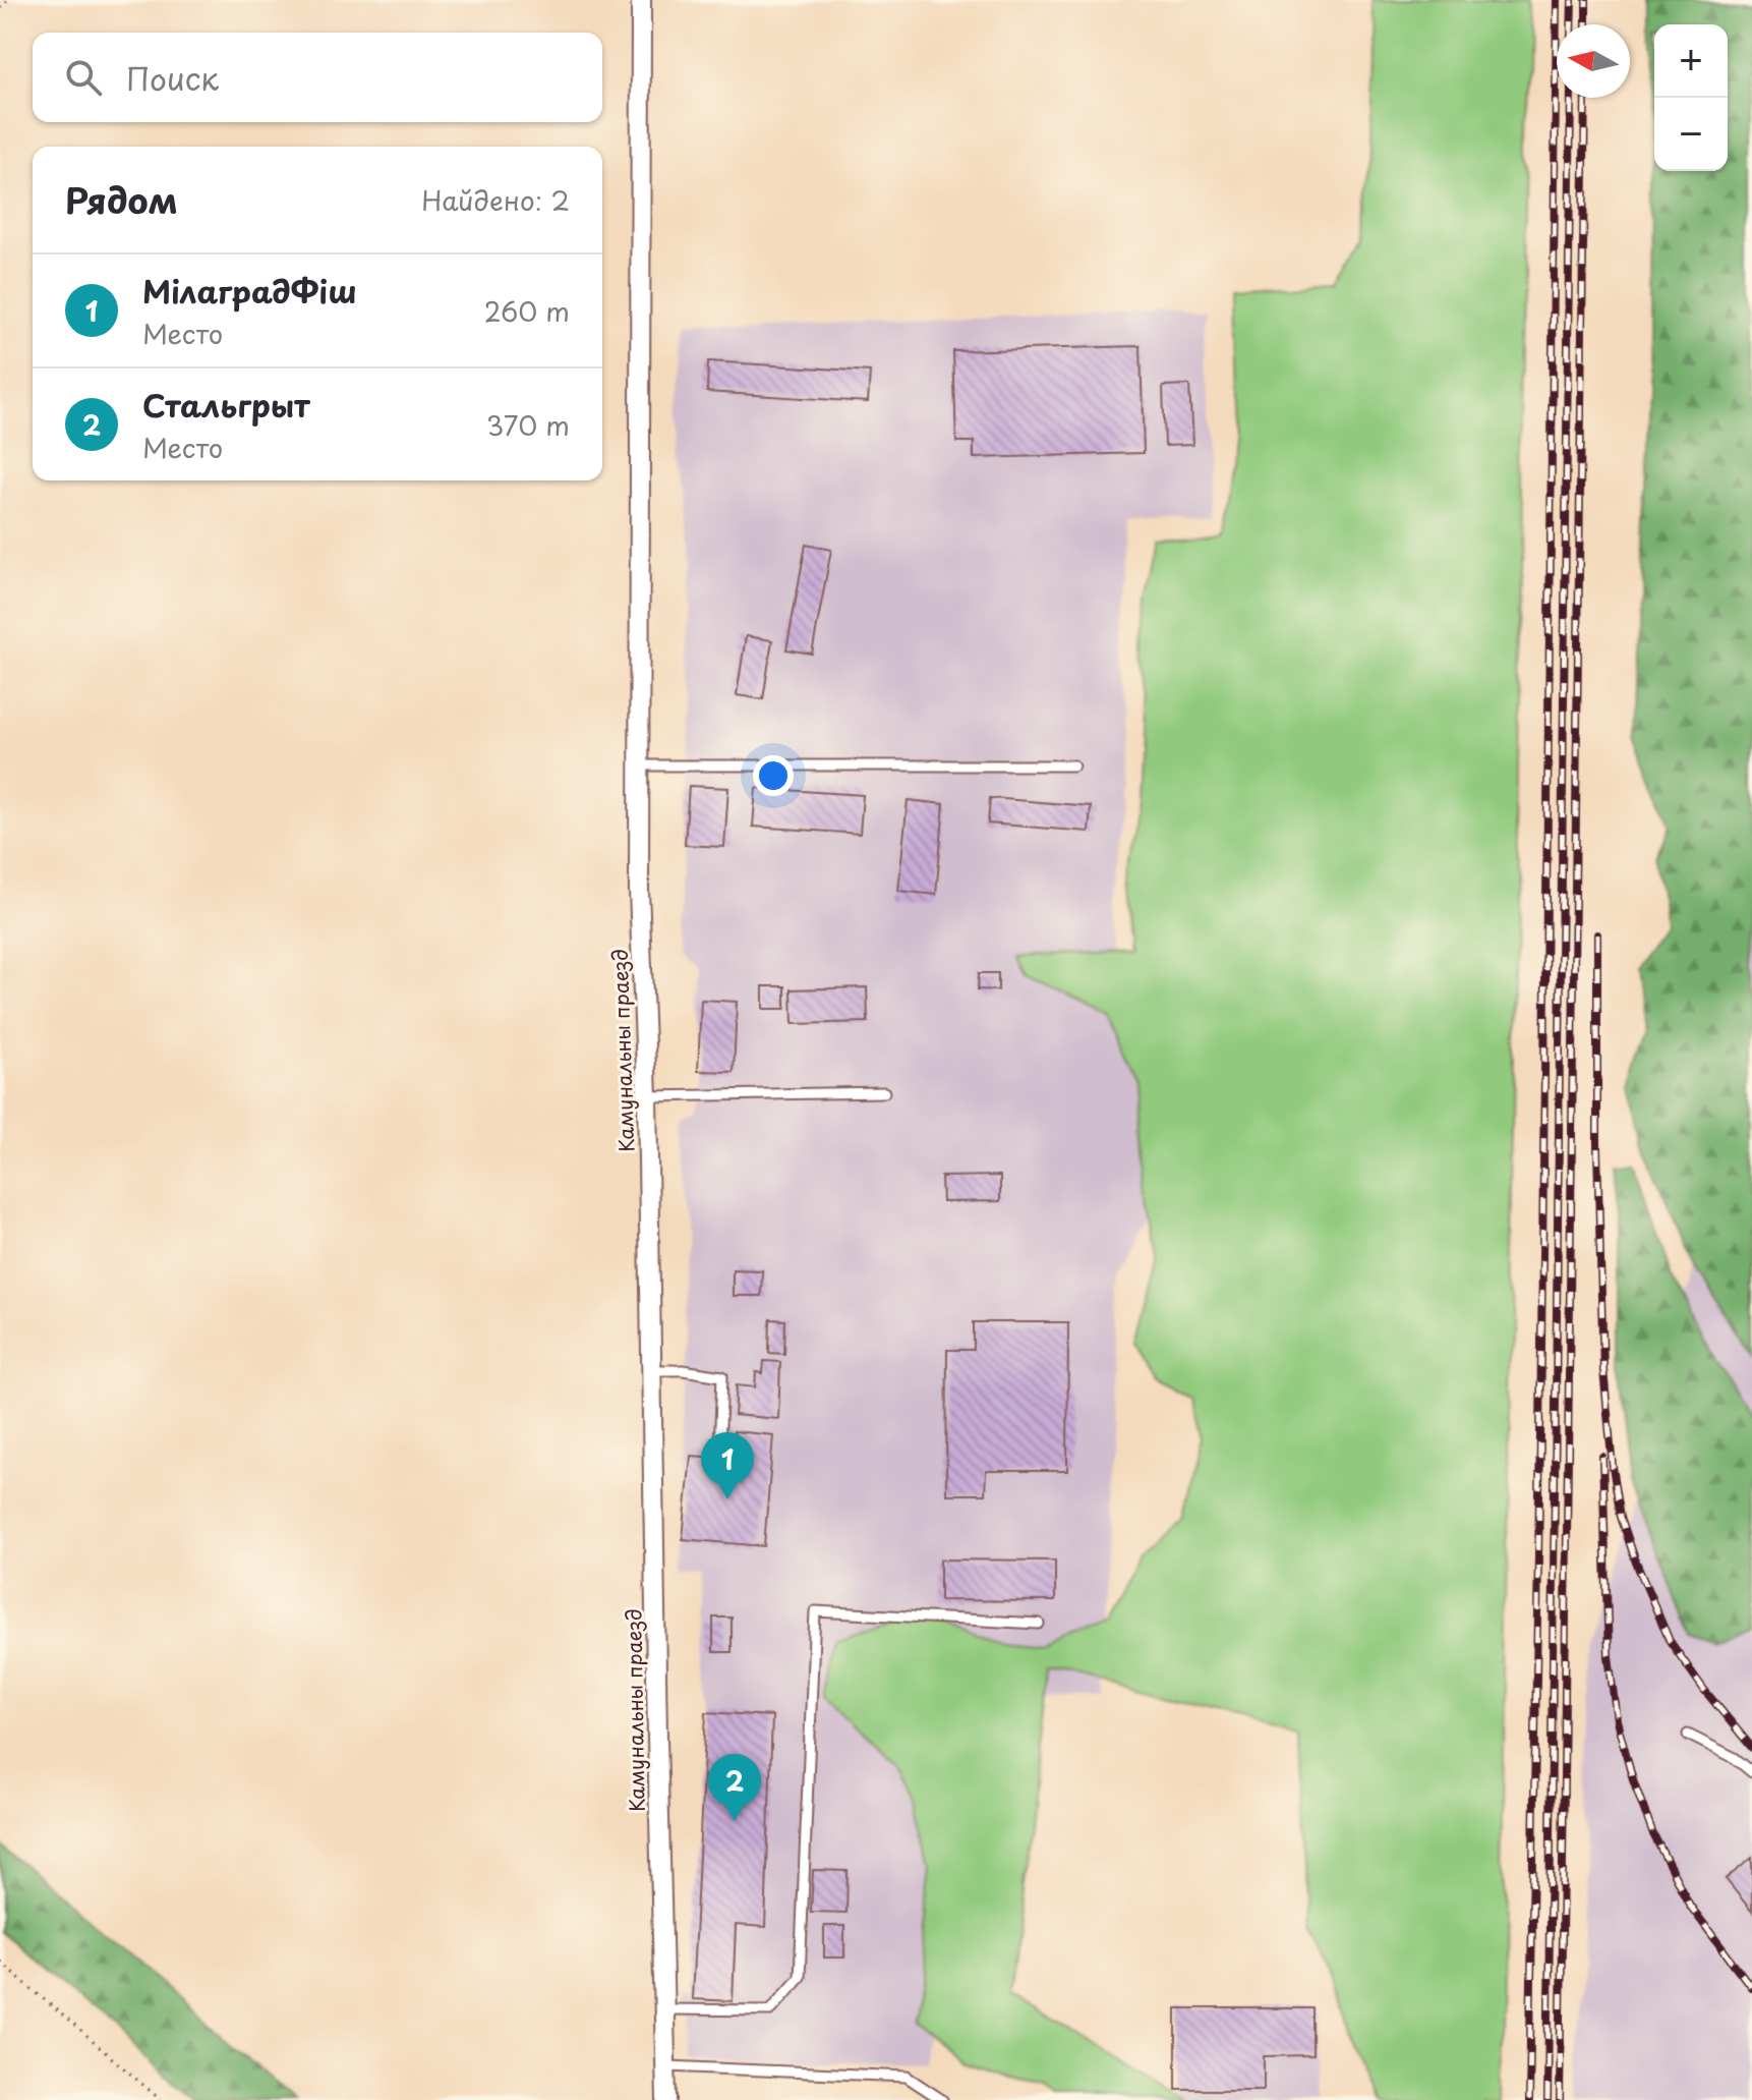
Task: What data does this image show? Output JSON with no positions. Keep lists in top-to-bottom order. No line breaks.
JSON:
{"streets":{"street":["Камунальны праезд"]},"north":"left","page":{"map_buttons":["+","−"],"search":"Поиск","heading":["Рядом","Найдено: 2"],"list":[{"mark":"1","name":"МілаградФіш","note":"Место","value":"260 m"},{"mark":"2","name":"Стальгрыт","note":"Место","value":"370 m"}],"pins":["1","2"]}}
